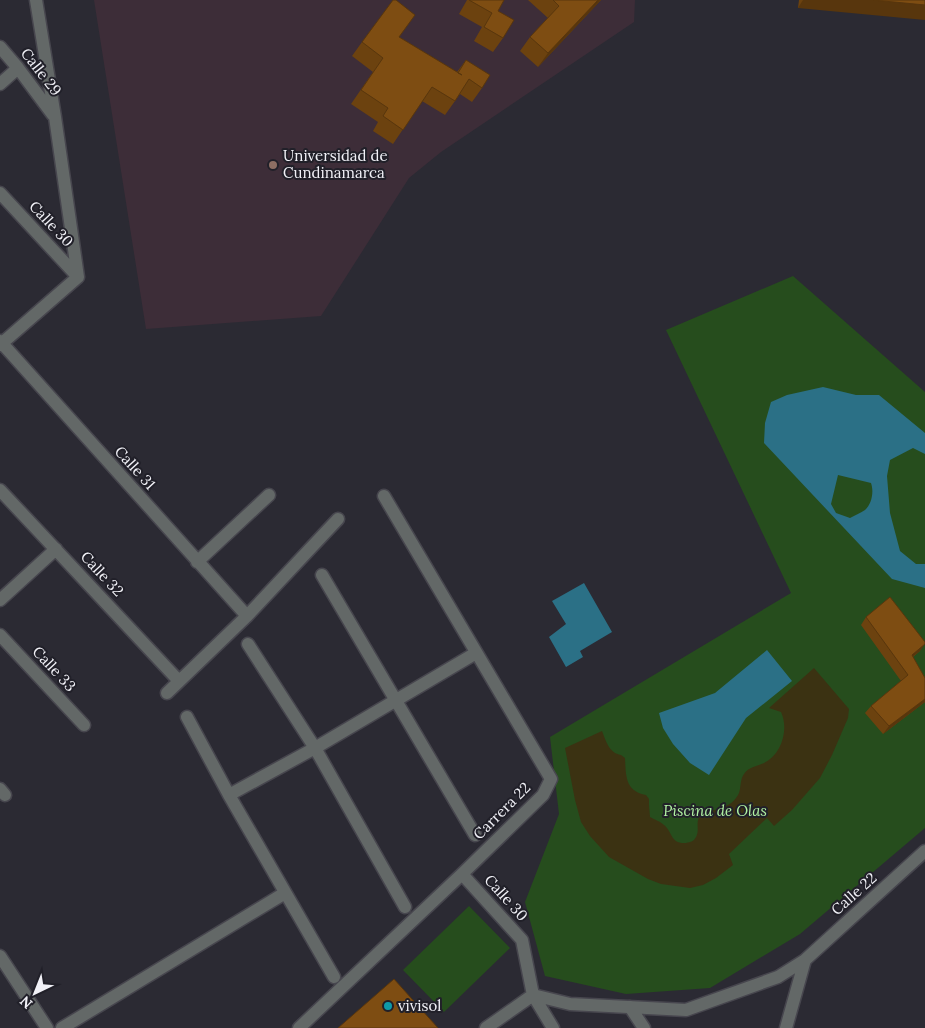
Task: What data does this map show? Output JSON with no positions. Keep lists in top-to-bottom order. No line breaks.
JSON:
{"streets":{"street":["Calle 29","Calle 30","Calle 31","Calle 32","Calle 33","Carrera 22","Calle 22"]},"crossings":[["Calle 30","Carrera 22"],["Calle 30","Calle 22"]],"parks":["Piscina de Olas"],"places":["Universidad de Cundinamarca","vivisol"],"north":"bottom left"}
